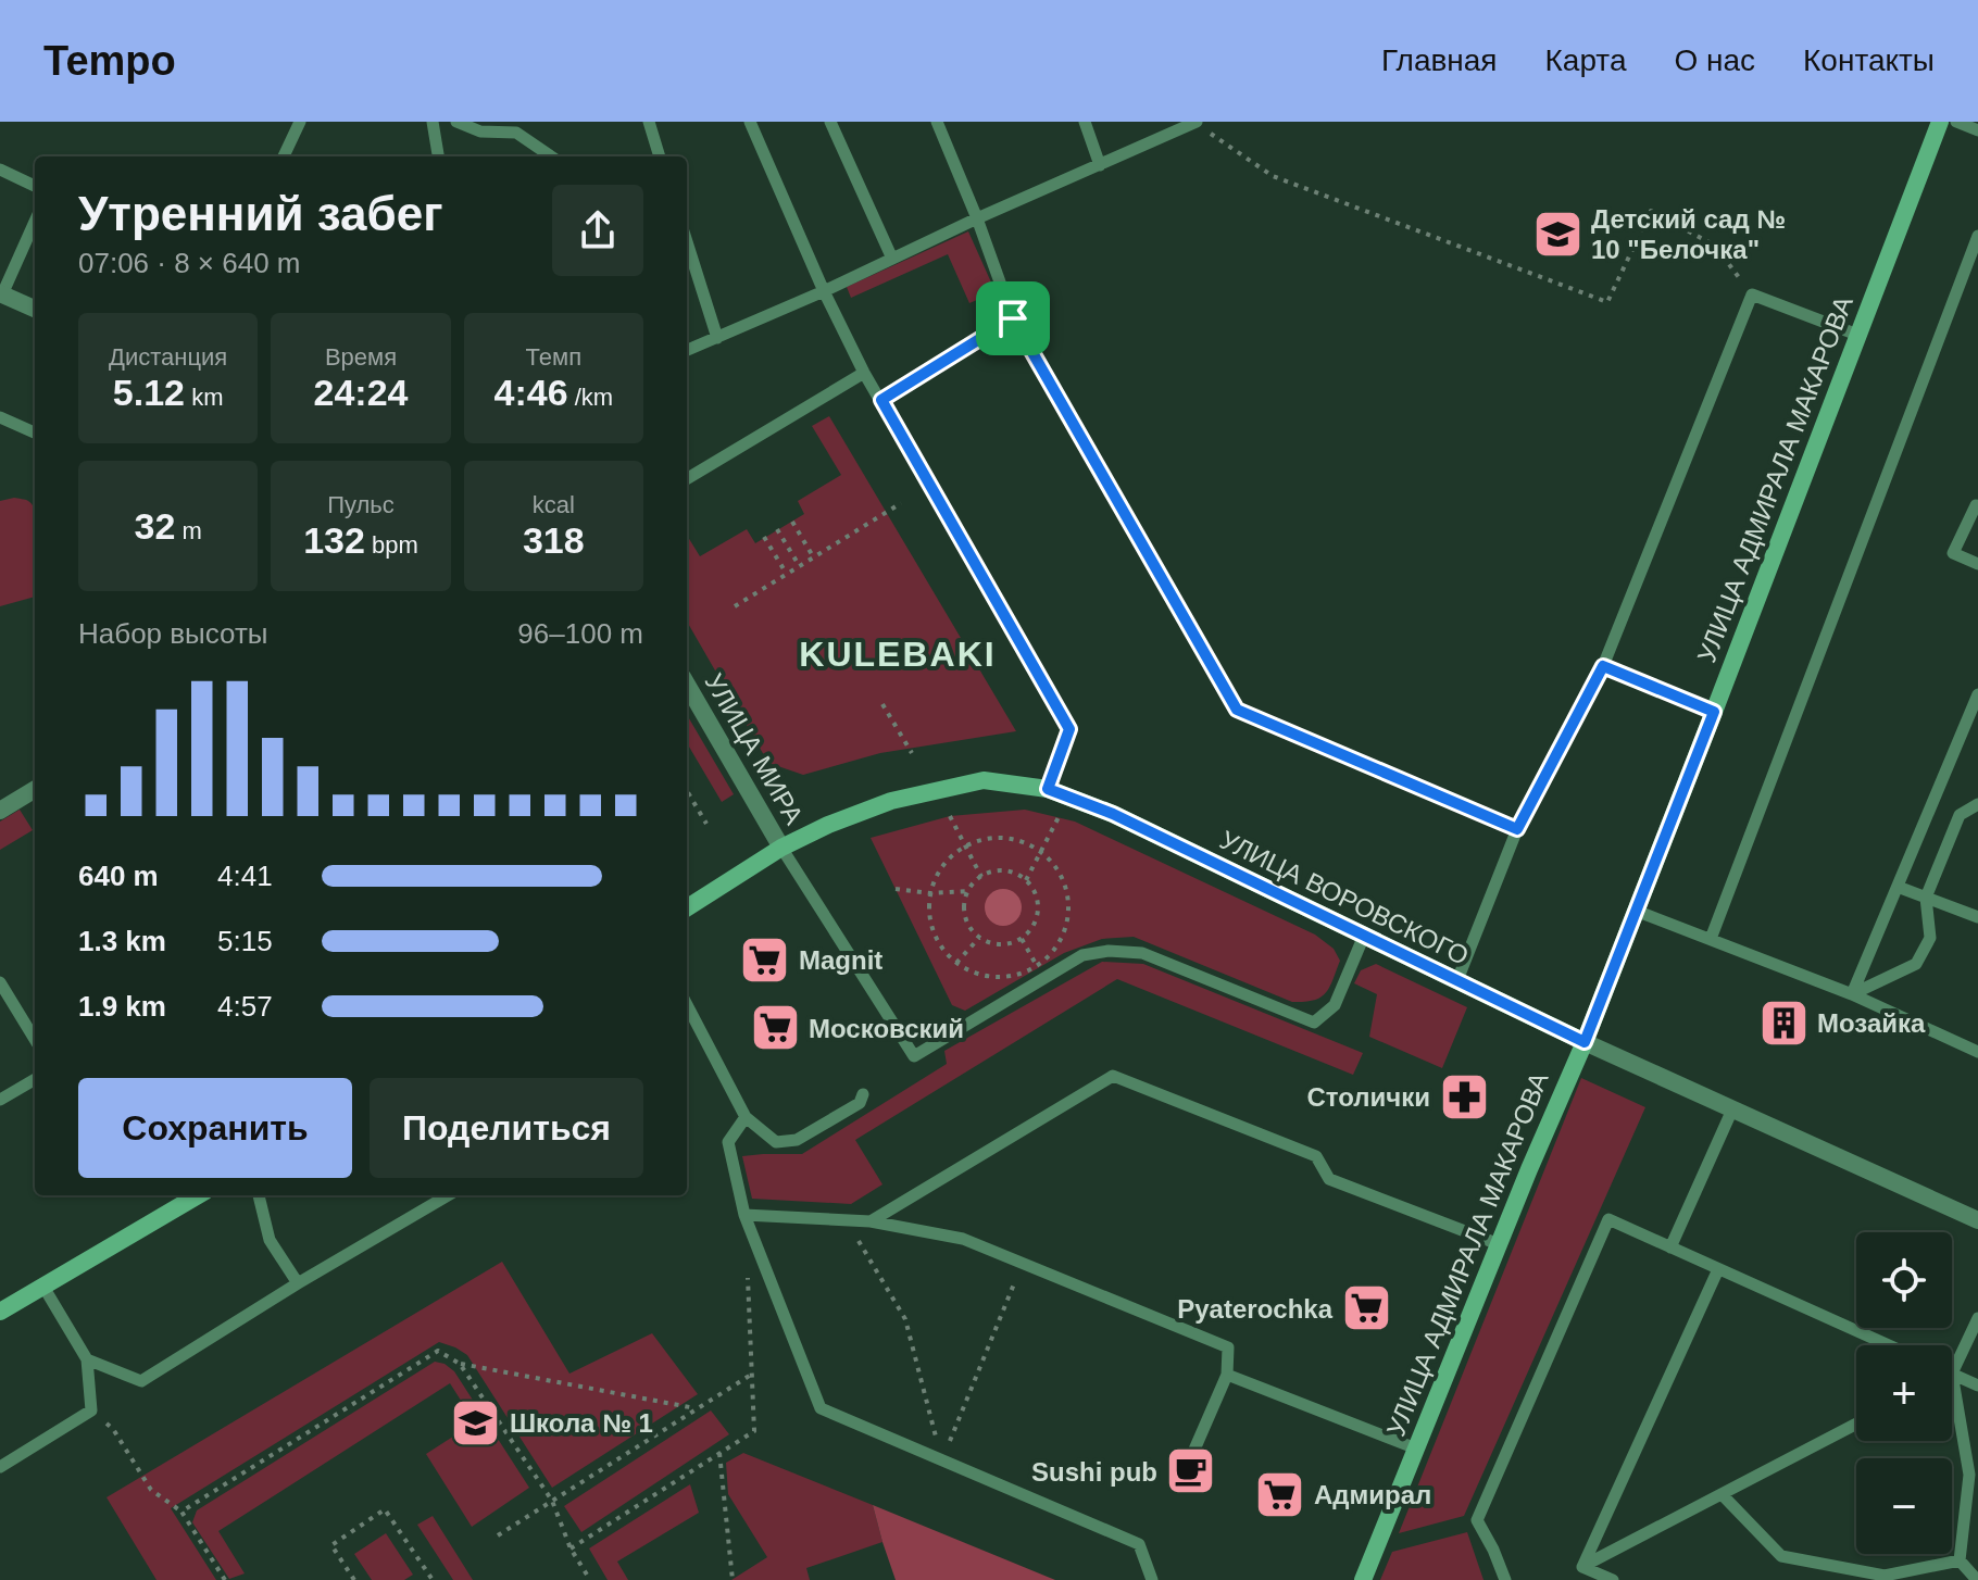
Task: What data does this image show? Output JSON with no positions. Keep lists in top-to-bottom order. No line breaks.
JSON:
{"streets":{"street":["УЛИЦА АДМИРАЛА МАКАРОВА","УЛИЦА МИРА","УЛИЦА ВОРОВСКОГО"]},"crossings":[["УЛИЦА АДМИРАЛА МАКАРОВА","УЛИЦА ВОРОВСКОГО"],["УЛИЦА МИРА","УЛИЦА ВОРОВСКОГО"]],"districts":["KULEBAKI"],"places":{"school or university":["Детский сад № 10 \"Белочка\"","Школа № 1"],"supermarket":["Magnit","Московский","Pyaterochka","Адмирал"],"building":["Мозайка"],"pharmacy":["Столички"],"cafe":["Sushi pub"]},"page":{"header":"Tempo","nav":["Главная","Карта","О нас","Контакты"],"heading":["Утренний забег","07:06 · 8 × 640 m"],"stats":[["Дистанция","5.12 km"],["Время","24:24"],["Темп","4:46 /km"],["32 m"],["Пульс","132 bpm"],["kcal","318"]],"chart":["Набор высоты","96–100 m"],"list":[{"name":"640 m","note":"4:41"},{"name":"1.3 km","note":"5:15"},{"name":"1.9 km","note":"4:57"}],"buttons":["Сохранить","Поделиться"],"map_buttons":["+","−"]}}
